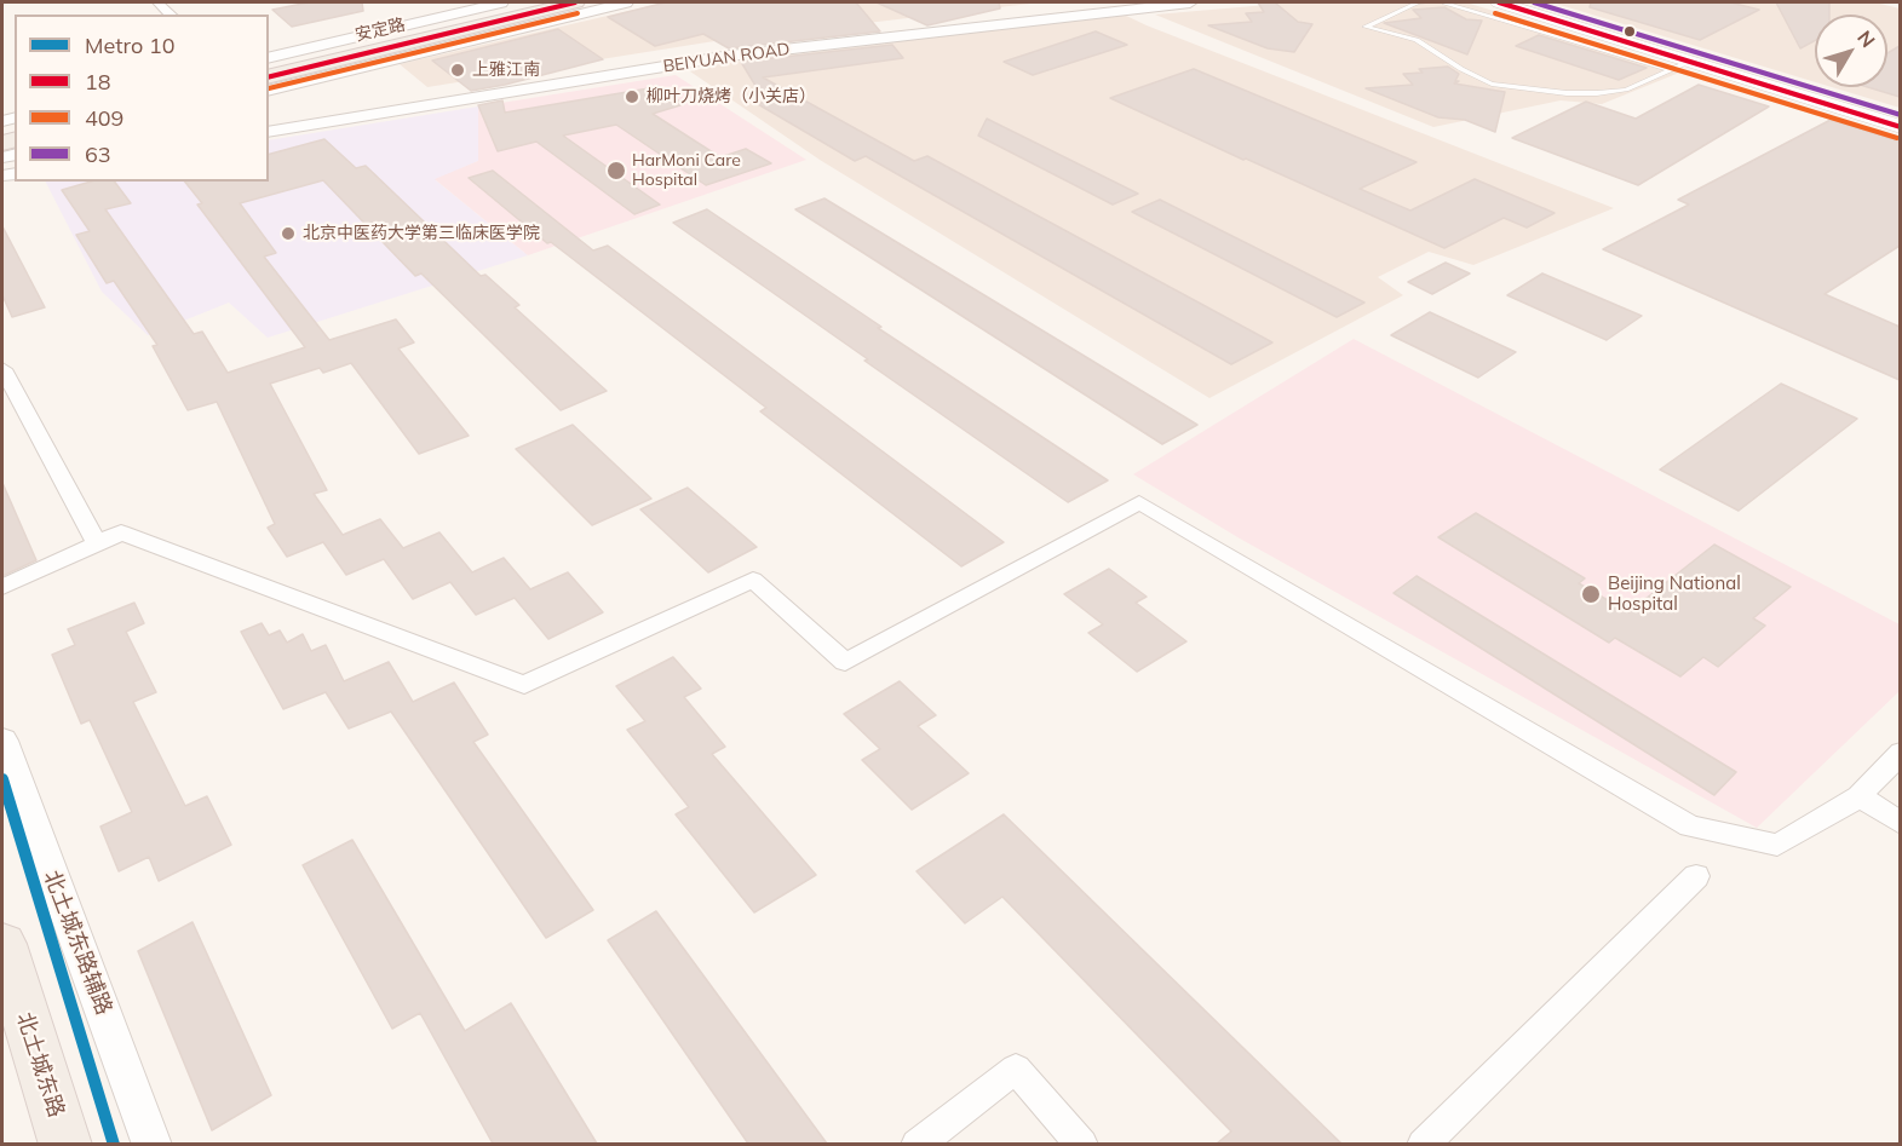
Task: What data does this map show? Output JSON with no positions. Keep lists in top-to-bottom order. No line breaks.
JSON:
{"streets":{"main road":["北土城东路"],"street":["安定路","BEIYUAN ROAD","北土城东路辅路"]},"places":["上雅江南","柳叶刀烧烤（小关店）","HarMoni Care Hospital","北京中医药大学第三临床医学院","Beijing National Hospital"],"lines":["transit line 18","transit line 63","transit line 409","metro line 10"],"legend":["Metro 10","18","409","63"],"north":"top right"}
